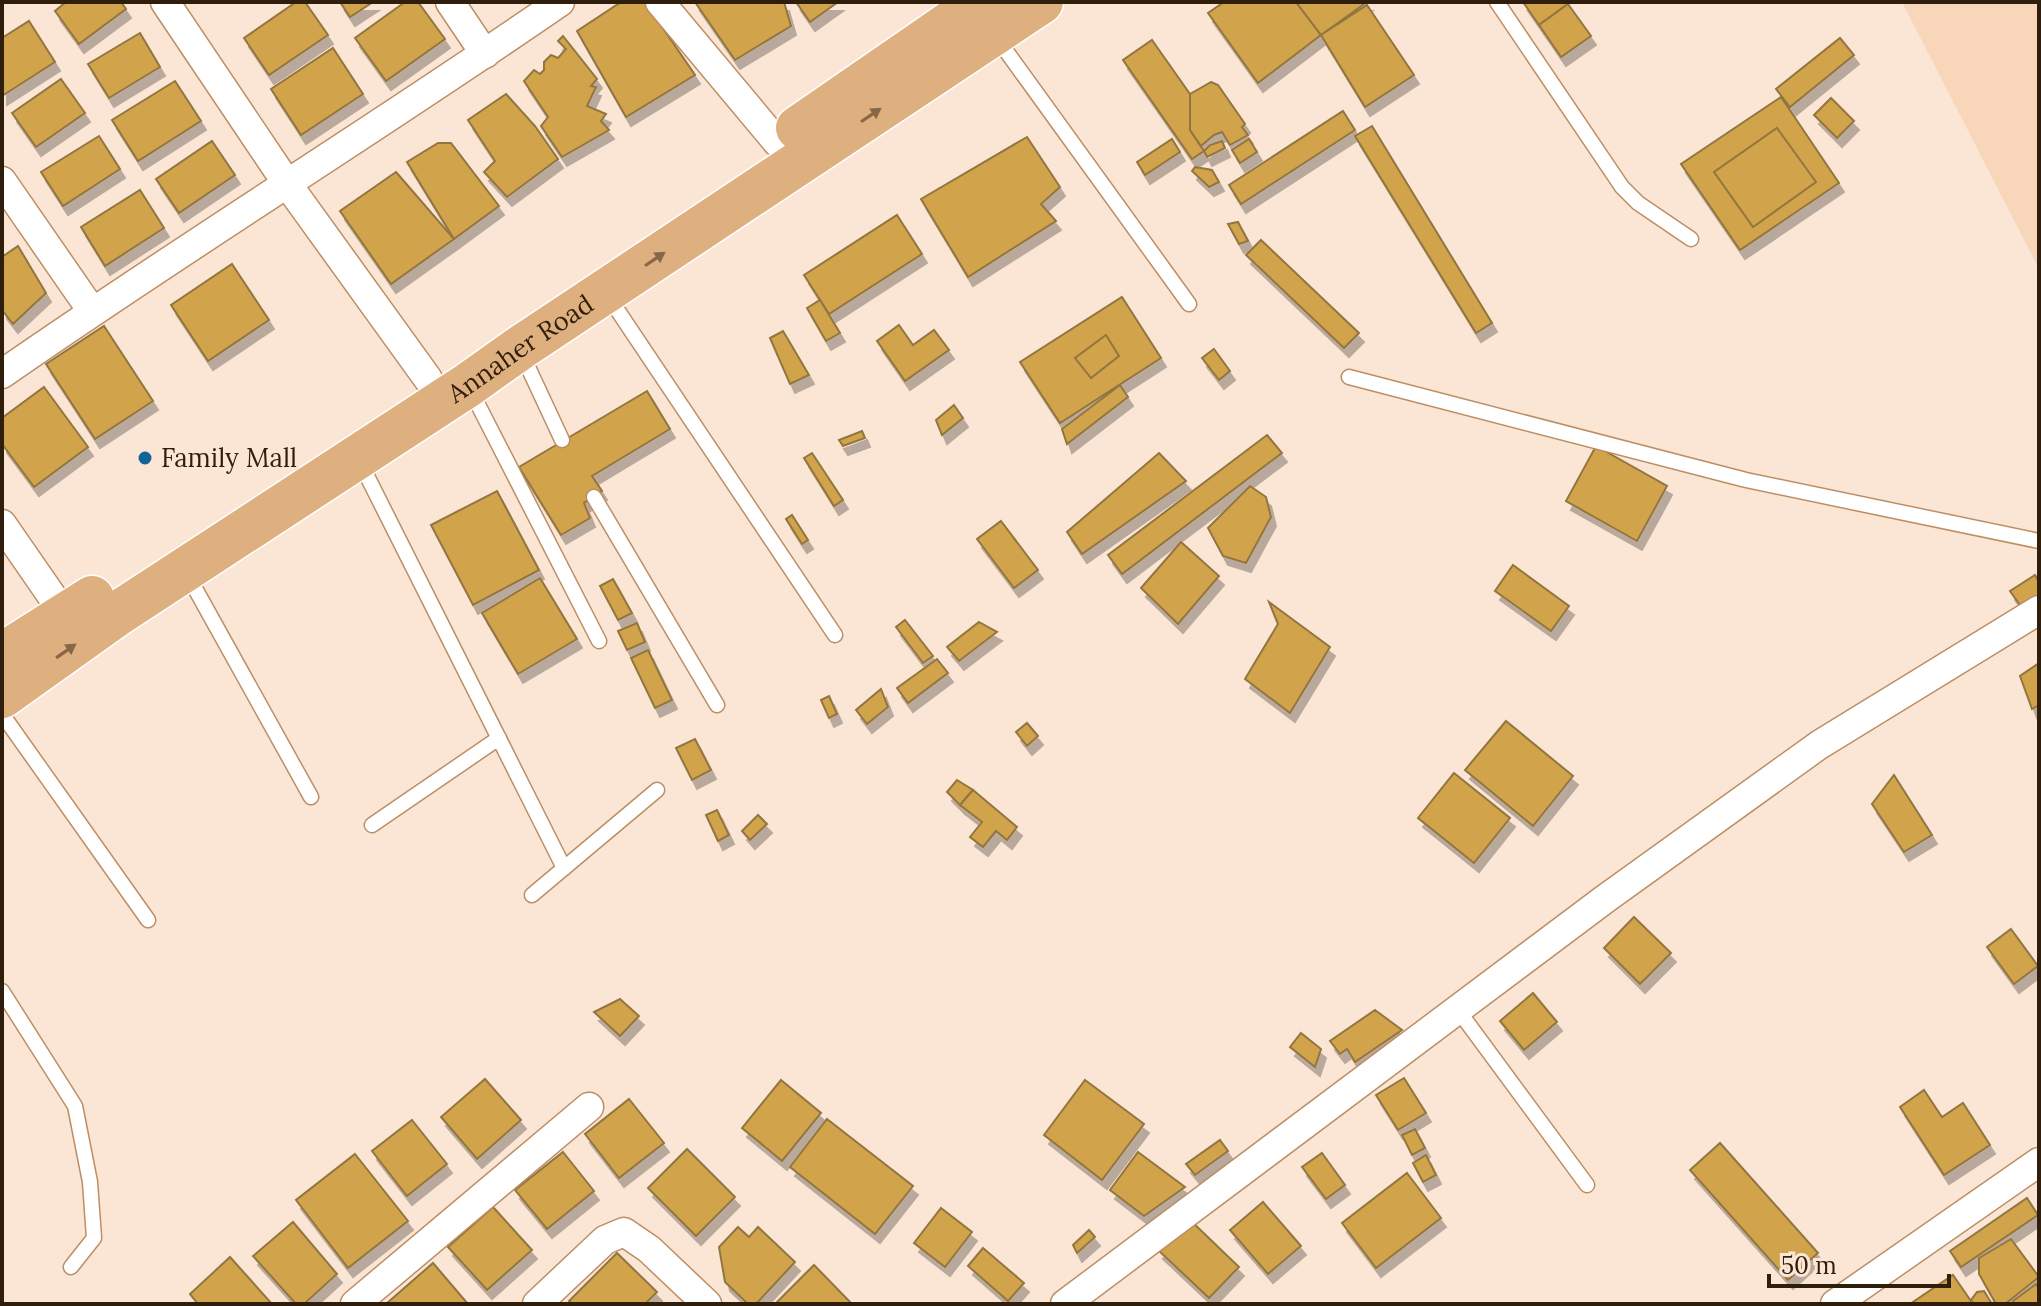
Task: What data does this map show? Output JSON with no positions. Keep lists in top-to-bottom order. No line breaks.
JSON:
{"streets":{"main road":["Annaher Road"]},"places":["Family Mall"],"scale_bar":"50 m"}
